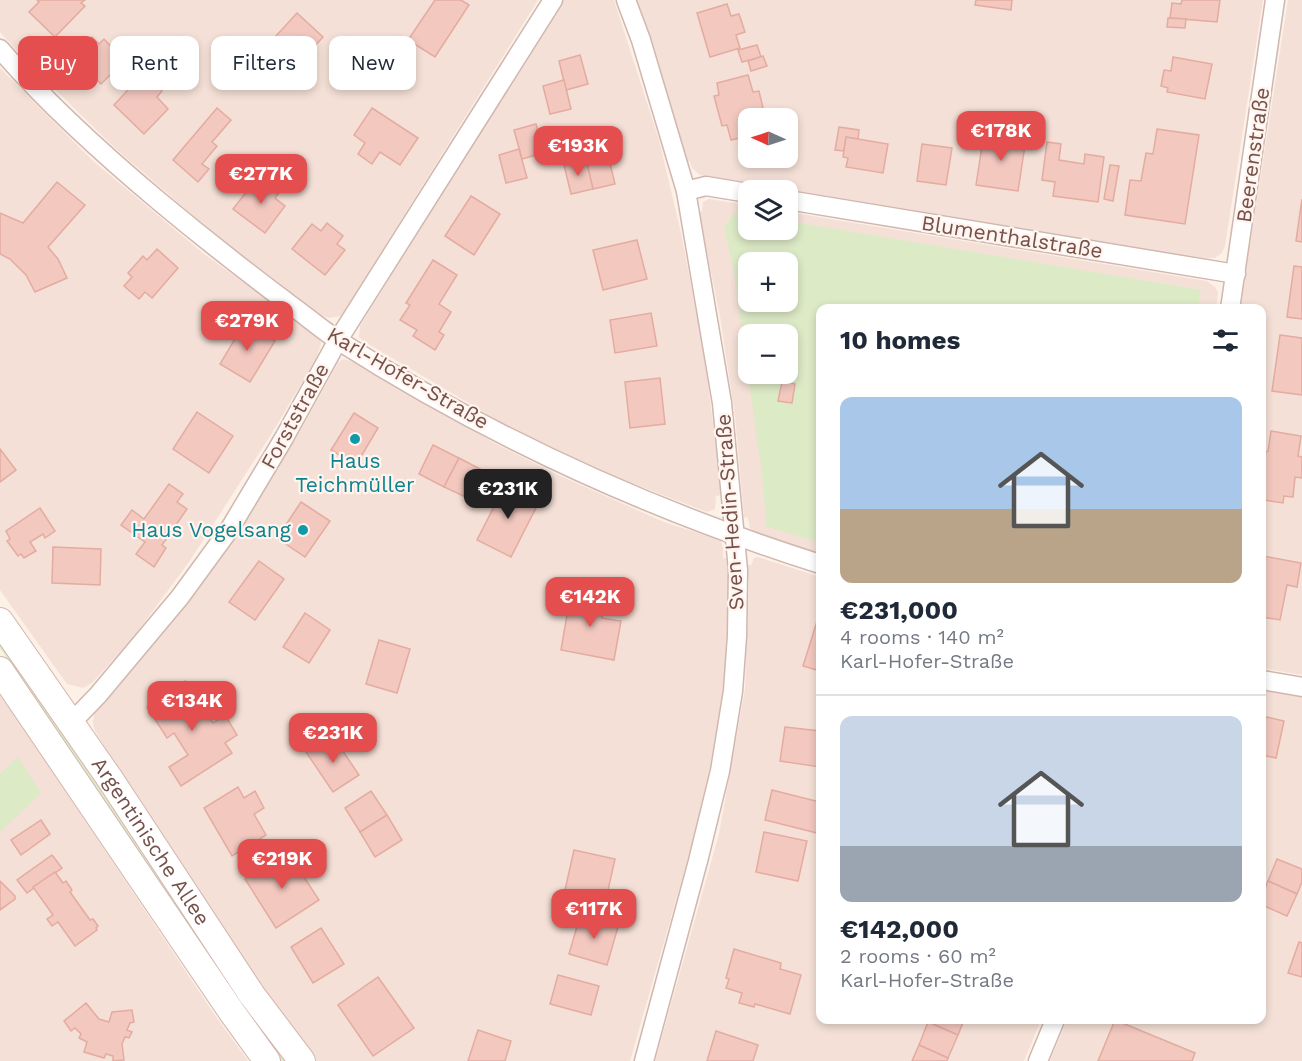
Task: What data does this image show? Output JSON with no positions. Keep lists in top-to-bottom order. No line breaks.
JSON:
{"streets":{"main road":["Argentinische Allee"],"street":["Beerenstraße","Blumenthalstraße","Karl-Hofer-Straße","Forststraße","Sven-Hedin-Straße"]},"crossings":[["Beerenstraße","Blumenthalstraße"],["Karl-Hofer-Straße","Forststraße"],["Karl-Hofer-Straße","Sven-Hedin-Straße"],["Forststraße","Argentinische Allee"]],"places":["Haus Teichmüller","Haus Vogelsang"],"north":"left","page":{"chip":["Buy","Rent","Filters","New"],"map_buttons":["+","−"],"price":["€178K","€193K","€277K","€279K","€231K","€142K","€134K","€231K","€219K","€117K"],"heading":"10 homes","list":[{"name":"€231,000","note":"4 rooms · 140 m² · Karl-Hofer-Straße"},{"name":"€142,000","note":"2 rooms · 60 m² · Karl-Hofer-Straße"}]}}
